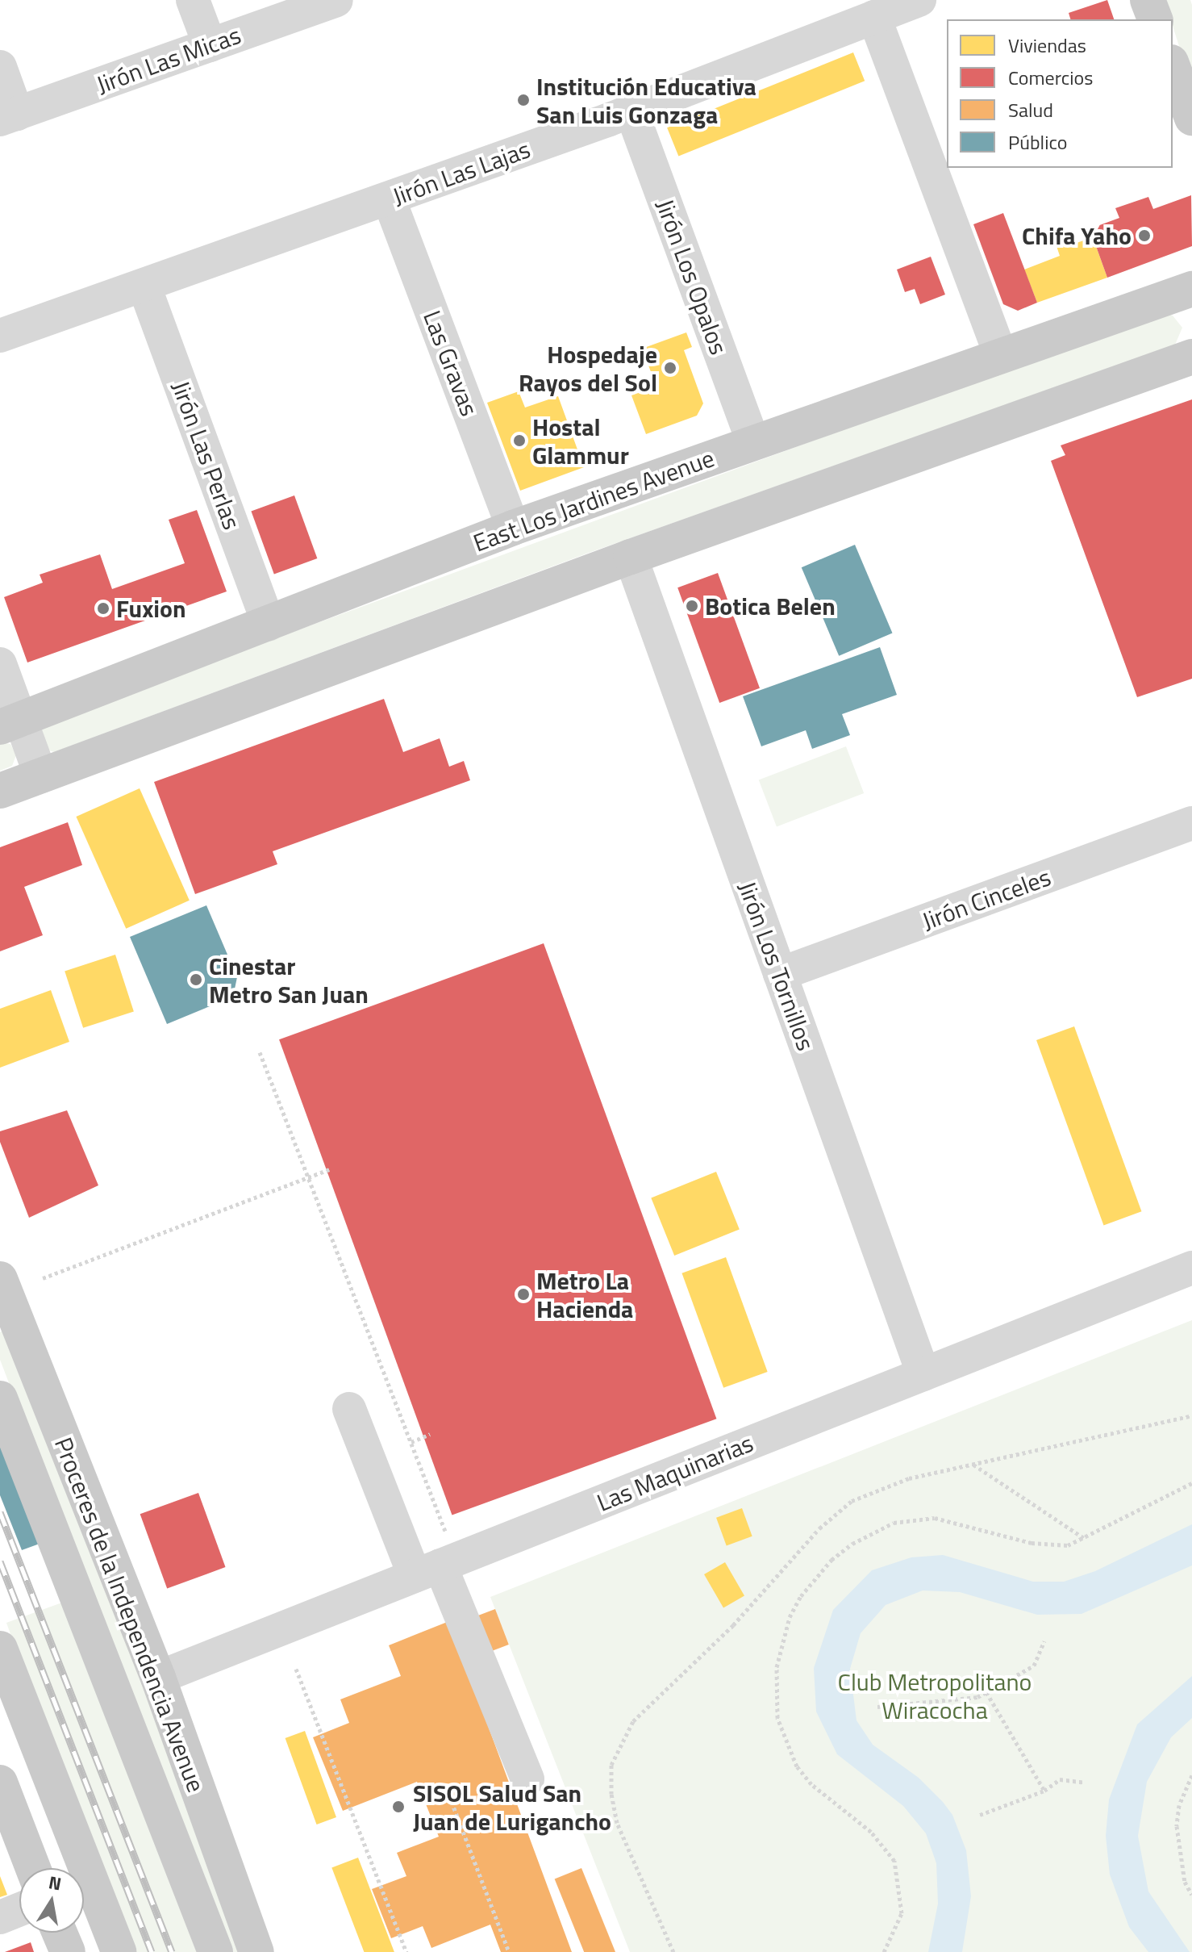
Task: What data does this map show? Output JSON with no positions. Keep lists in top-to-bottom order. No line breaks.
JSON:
{"streets":{"main road":["East Los Jardines Avenue","Proceres de la Independencia Avenue"],"street":["Jirón Las Micas","Jirón Las Lajas","Jirón Los Opalos","Las Gravas","Jirón Las Perlas","Jirón Cinceles","Jirón Los Tornillos","Las Maquinarias"]},"crossings":[["Jirón Las Lajas","Jirón Los Opalos"],["Jirón Las Lajas","Las Gravas"],["Jirón Las Lajas","Jirón Las Perlas"],["Jirón Los Opalos","East Los Jardines Avenue"],["Las Gravas","East Los Jardines Avenue"],["Jirón Las Perlas","East Los Jardines Avenue"],["Jirón Cinceles","Jirón Los Tornillos"],["Jirón Los Tornillos","Las Maquinarias"],["Las Maquinarias","Proceres de la Independencia Avenue"]],"parks":["Club Metropolitano Wiracocha"],"places":["Institución Educativa San Luis Gonzaga","Chifa Yaho","Hospedaje Rayos del Sol","Hostal Glammur","Botica Belen","Fuxion","Cinestar Metro San Juan","Metro La Hacienda","SISOL Salud San Juan de Lurigancho"],"legend":["Viviendas","Comercios","Salud","Público"],"north":"top"}
